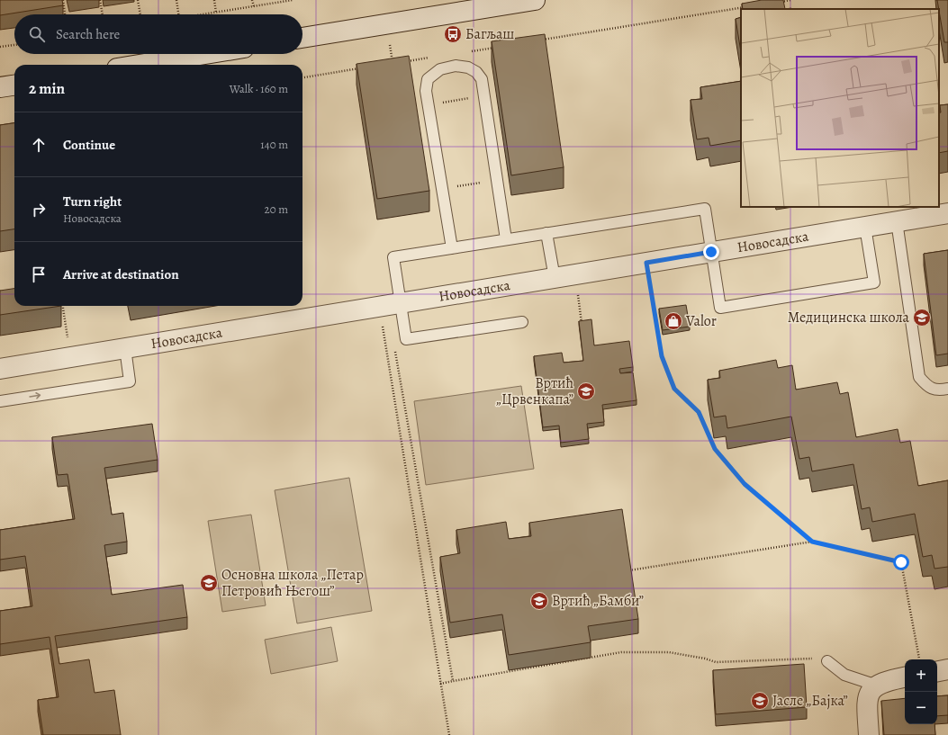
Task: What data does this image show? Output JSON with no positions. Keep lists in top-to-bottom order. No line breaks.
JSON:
{"streets":{"street":["Новосадска"]},"places":{"bus stop":["Багљаш"],"school or university":["Медицинска школа","Вртић „Црвенкапа”","Основна школа „Петар Петровић Његош”","Вртић „Бамби”","Јасле „Бајка”"],"shop":["Valor"]},"page":{"search":"Search here","heading":["2 min","Walk · 160 m"],"list":[["Continue","140 m"],["Turn right","Новосадска","20 m"],"Arrive at destination"],"map_buttons":["+","−"]}}
